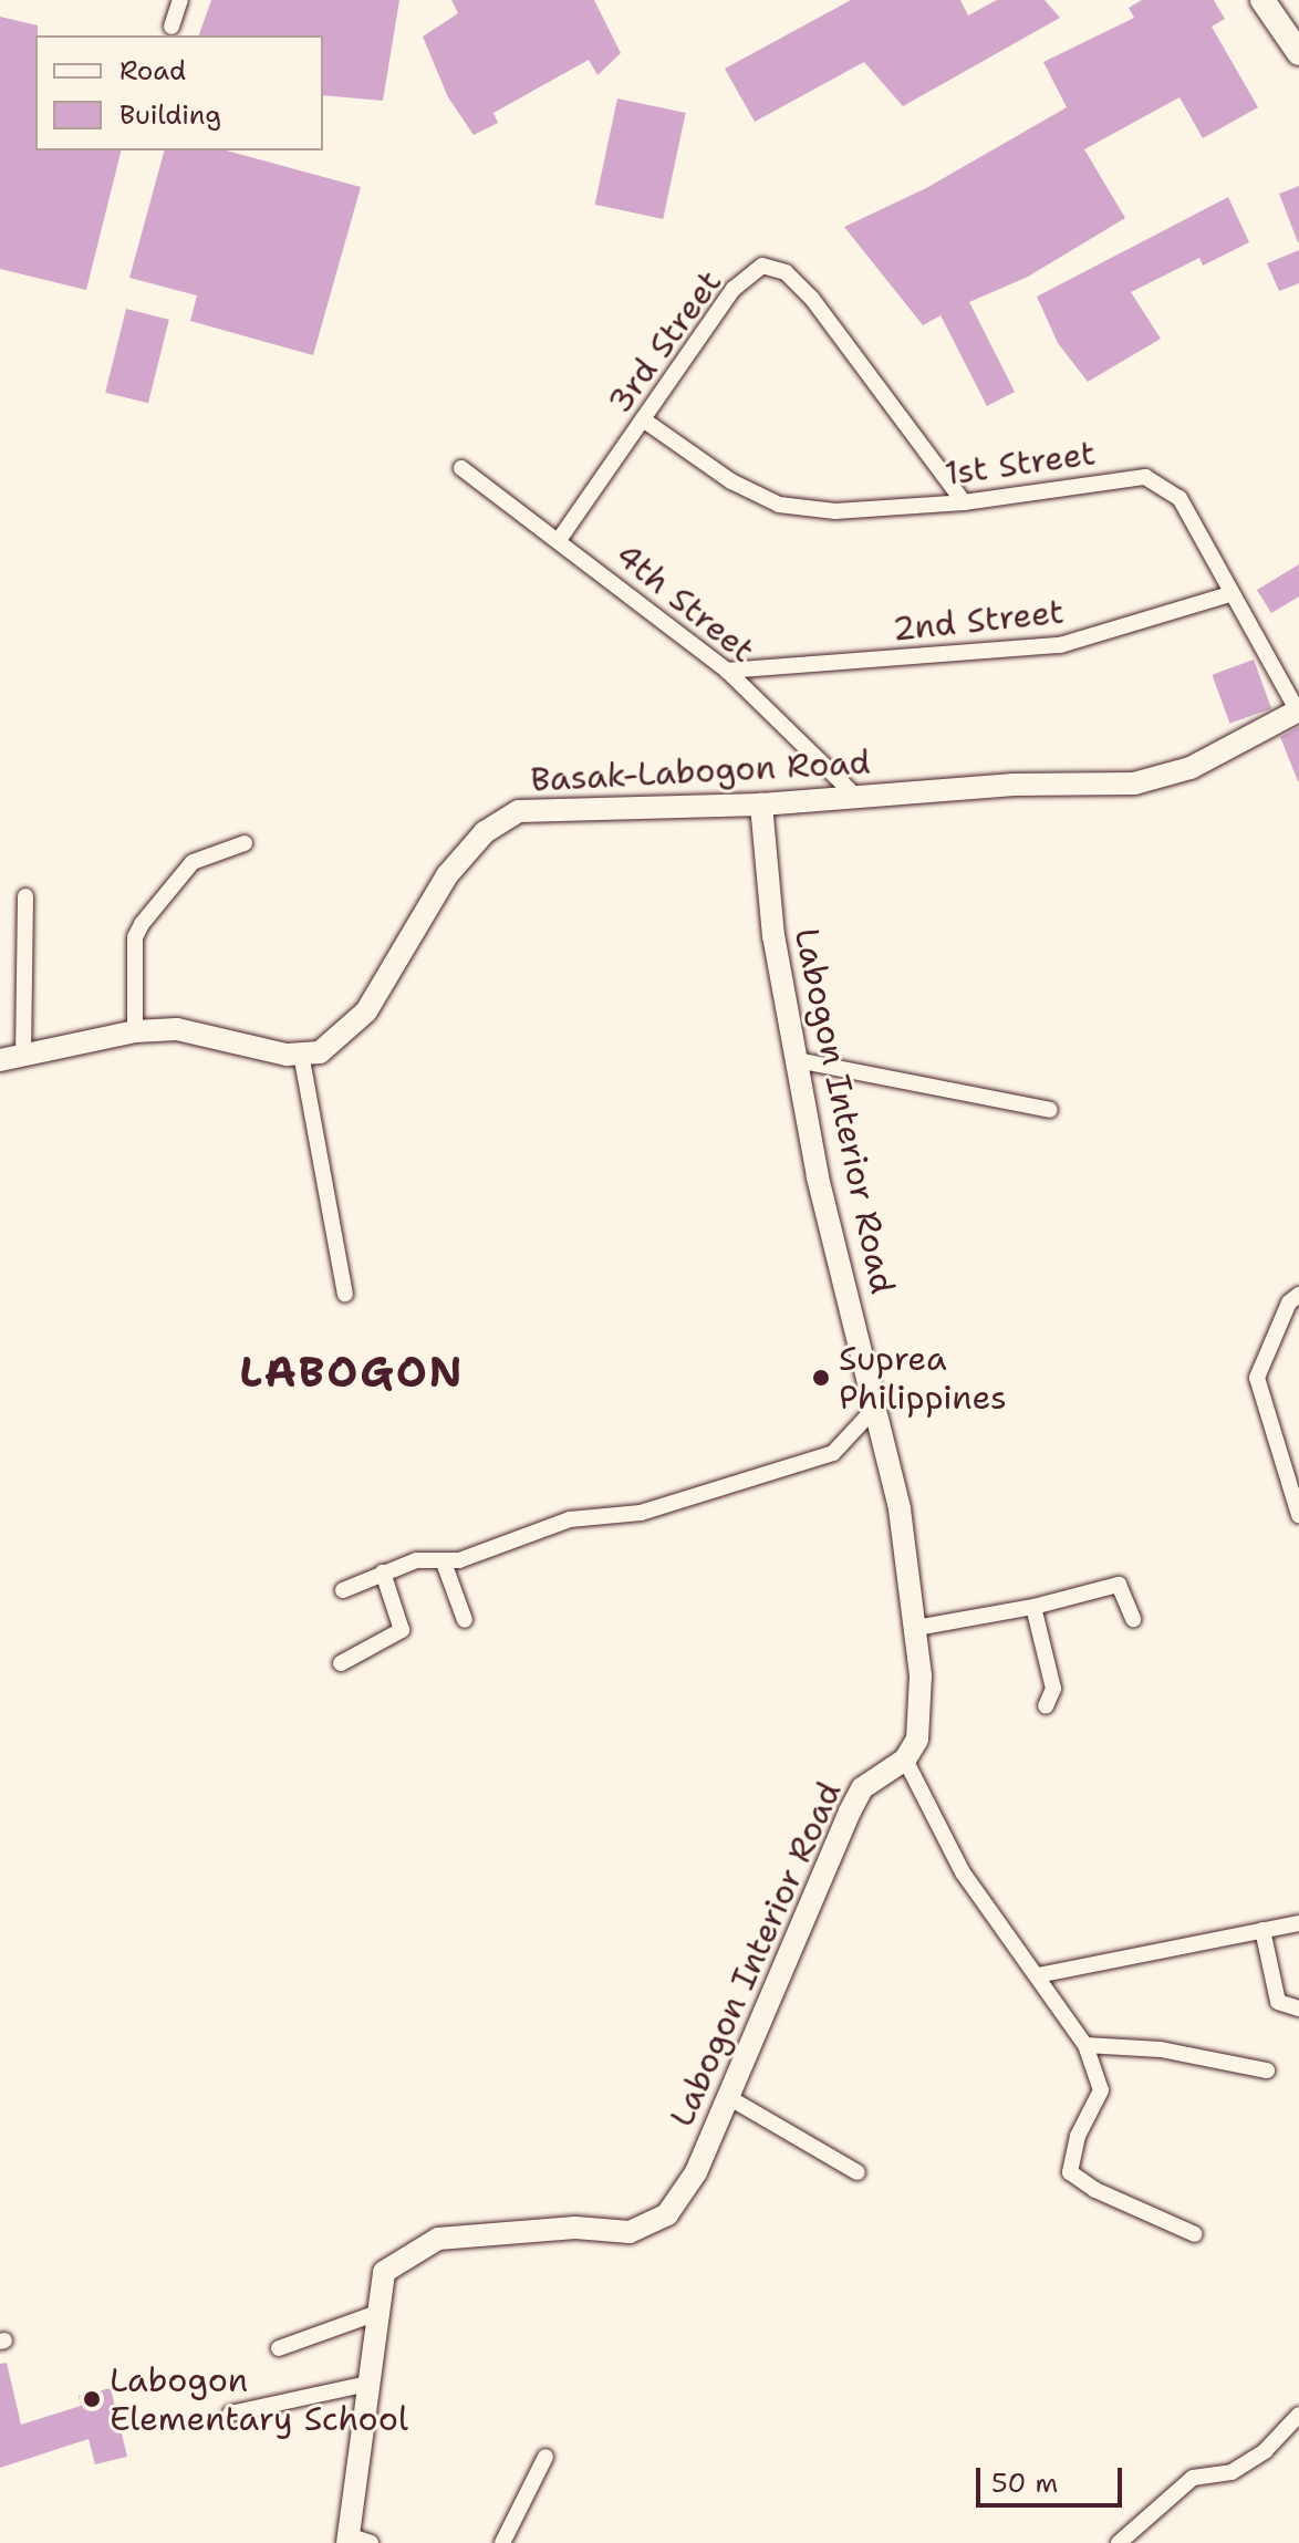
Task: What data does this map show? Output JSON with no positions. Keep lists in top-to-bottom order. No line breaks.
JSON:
{"streets":{"street":["3rd Street","1st Street","4th Street","2nd Street","Basak-Labogon Road","Labogon Interior Road"]},"crossings":[["3rd Street","1st Street"],["3rd Street","4th Street"],["1st Street","2nd Street"],["1st Street","Basak-Labogon Road"],["4th Street","2nd Street"],["4th Street","Basak-Labogon Road"],["Basak-Labogon Road","Labogon Interior Road"]],"districts":["LABOGON"],"places":["Suprea Philippines","Labogon Elementary School"],"legend":["Road","Building"],"scale_bar":"50 m"}
